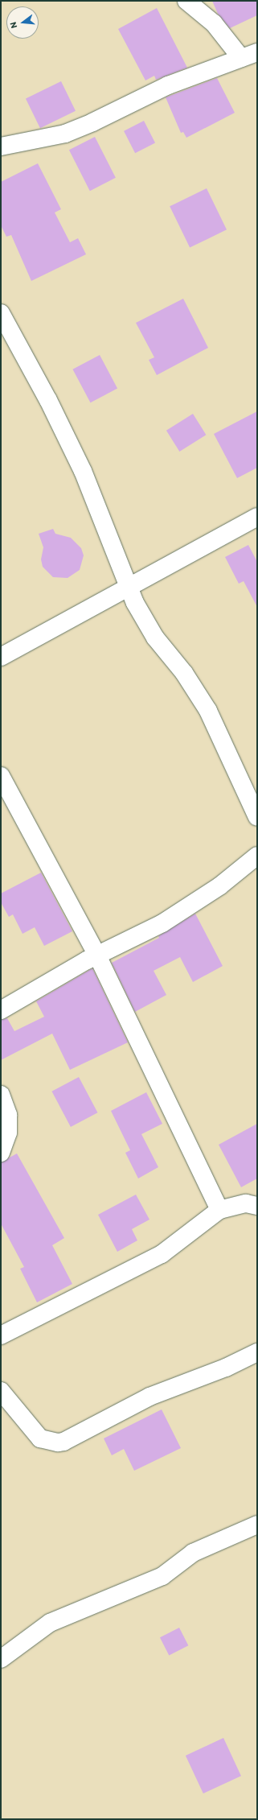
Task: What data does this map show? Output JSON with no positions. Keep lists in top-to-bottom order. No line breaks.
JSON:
{"north":"left"}
